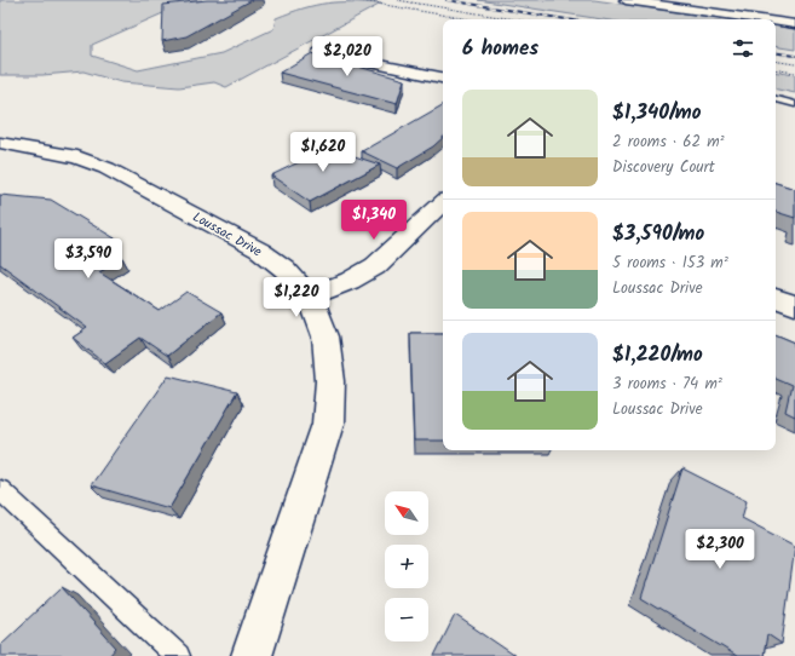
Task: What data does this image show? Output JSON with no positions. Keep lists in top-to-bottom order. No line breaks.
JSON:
{"streets":{"street":["Loussac Drive"]},"north":"top left","page":{"heading":"6 homes","price":["$2,020","$1,620","$1,340","$3,590","$1,220","$2,300"],"list":[{"name":"$1,340/mo","note":"2 rooms · 62 m² · Discovery Court"},{"name":"$3,590/mo","note":"5 rooms · 153 m² · Loussac Drive"},{"name":"$1,220/mo","note":"3 rooms · 74 m² · Loussac Drive"}],"map_buttons":["+","−"]}}
